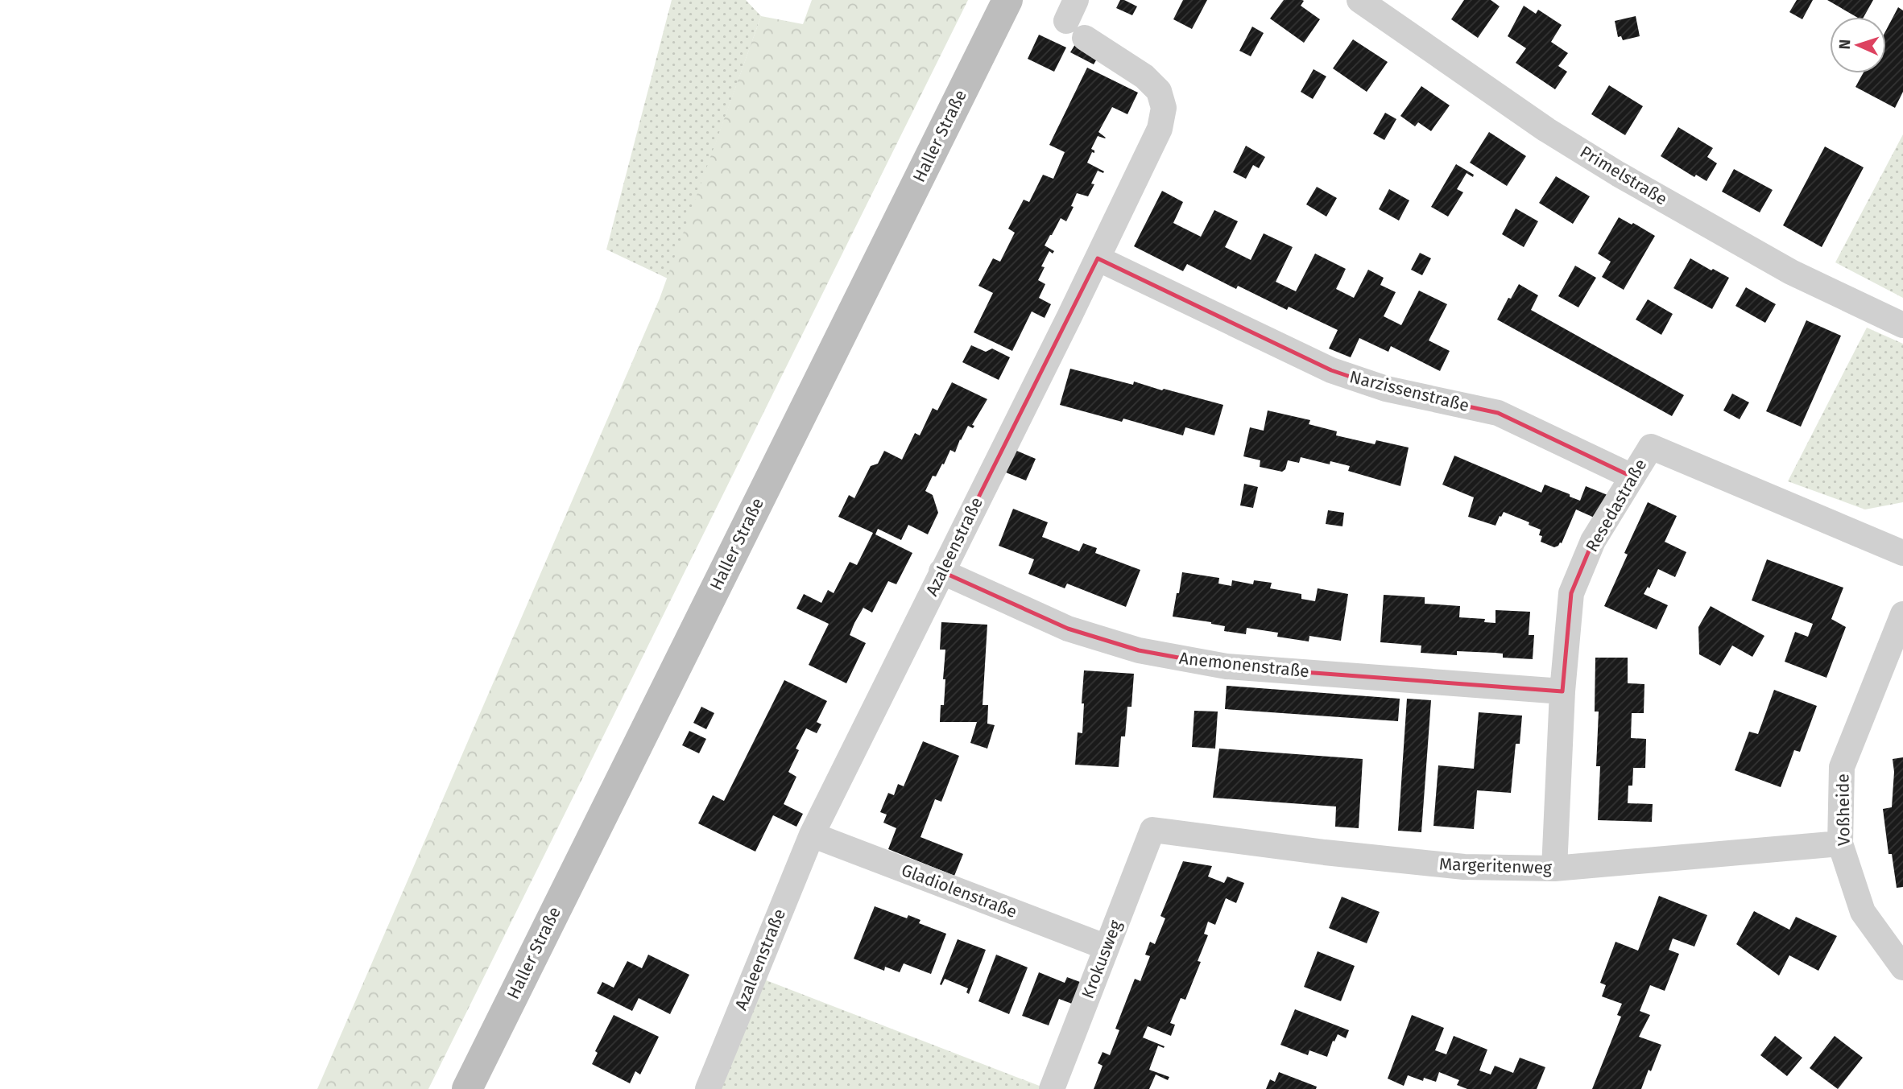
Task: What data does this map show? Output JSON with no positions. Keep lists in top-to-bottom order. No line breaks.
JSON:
{"streets":{"main road":["Haller Straße"],"street":["Primelstraße","Narzissenstraße","Resedastraße","Azaleenstraße","Anemonenstraße","Voßheide","Margeritenweg","Gladiolenstraße","Krokusweg"]},"crossings":[["Narzissenstraße","Resedastraße"],["Narzissenstraße","Azaleenstraße"],["Resedastraße","Anemonenstraße"],["Resedastraße","Margeritenweg"],["Azaleenstraße","Anemonenstraße"],["Azaleenstraße","Gladiolenstraße"],["Voßheide","Margeritenweg"],["Margeritenweg","Krokusweg"],["Gladiolenstraße","Krokusweg"]],"north":"left"}
